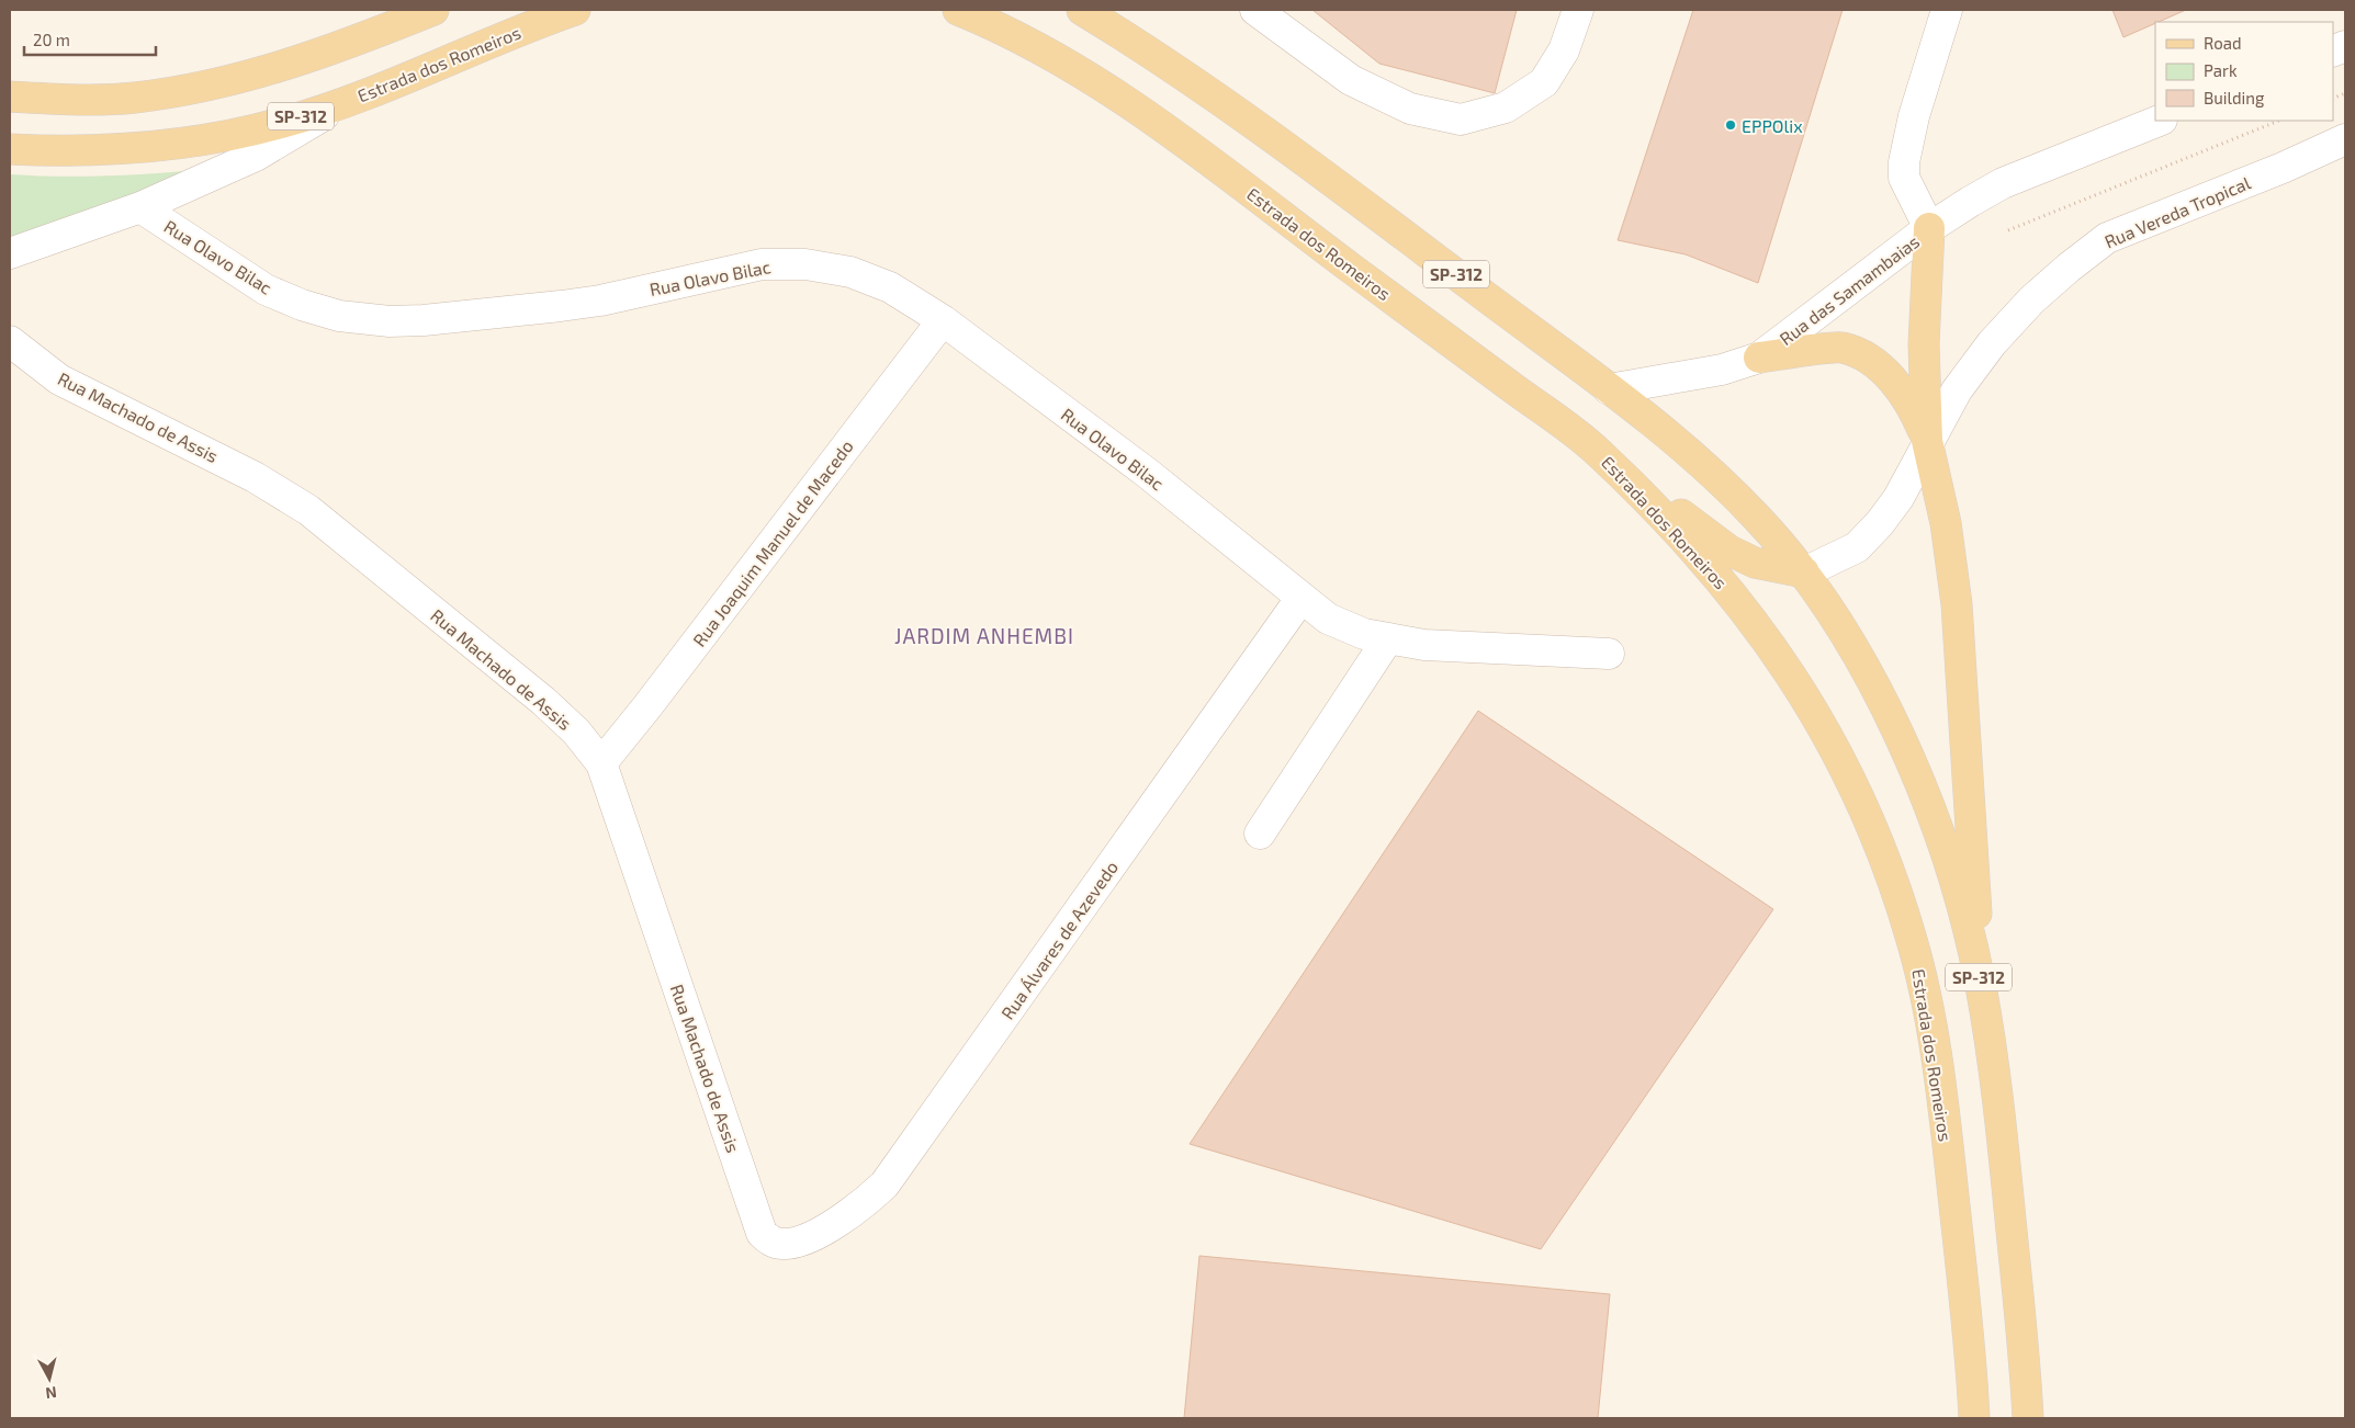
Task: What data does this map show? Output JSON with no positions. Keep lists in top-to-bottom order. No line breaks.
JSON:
{"streets":{"main road":["Estrada dos Romeiros","SP-312"],"street":["Rua Vereda Tropical","Rua Olavo Bilac","Rua das Samambaias","Rua Machado de Assis","Rua Joaquim Manuel de Macedo","Rua Álvares de Azevedo"]},"crossings":[["SP-312","Rua Vereda Tropical"],["SP-312","Rua das Samambaias"],["Rua Olavo Bilac","Rua Joaquim Manuel de Macedo"],["Rua Olavo Bilac","Rua Álvares de Azevedo"],["Rua Machado de Assis","Rua Joaquim Manuel de Macedo"],["Rua Machado de Assis","Rua Álvares de Azevedo"]],"districts":["JARDIM ANHEMBI"],"places":["EPPOlix"],"legend":["Road","Park","Building"],"scale_bar":"20 m","north":"bottom"}
